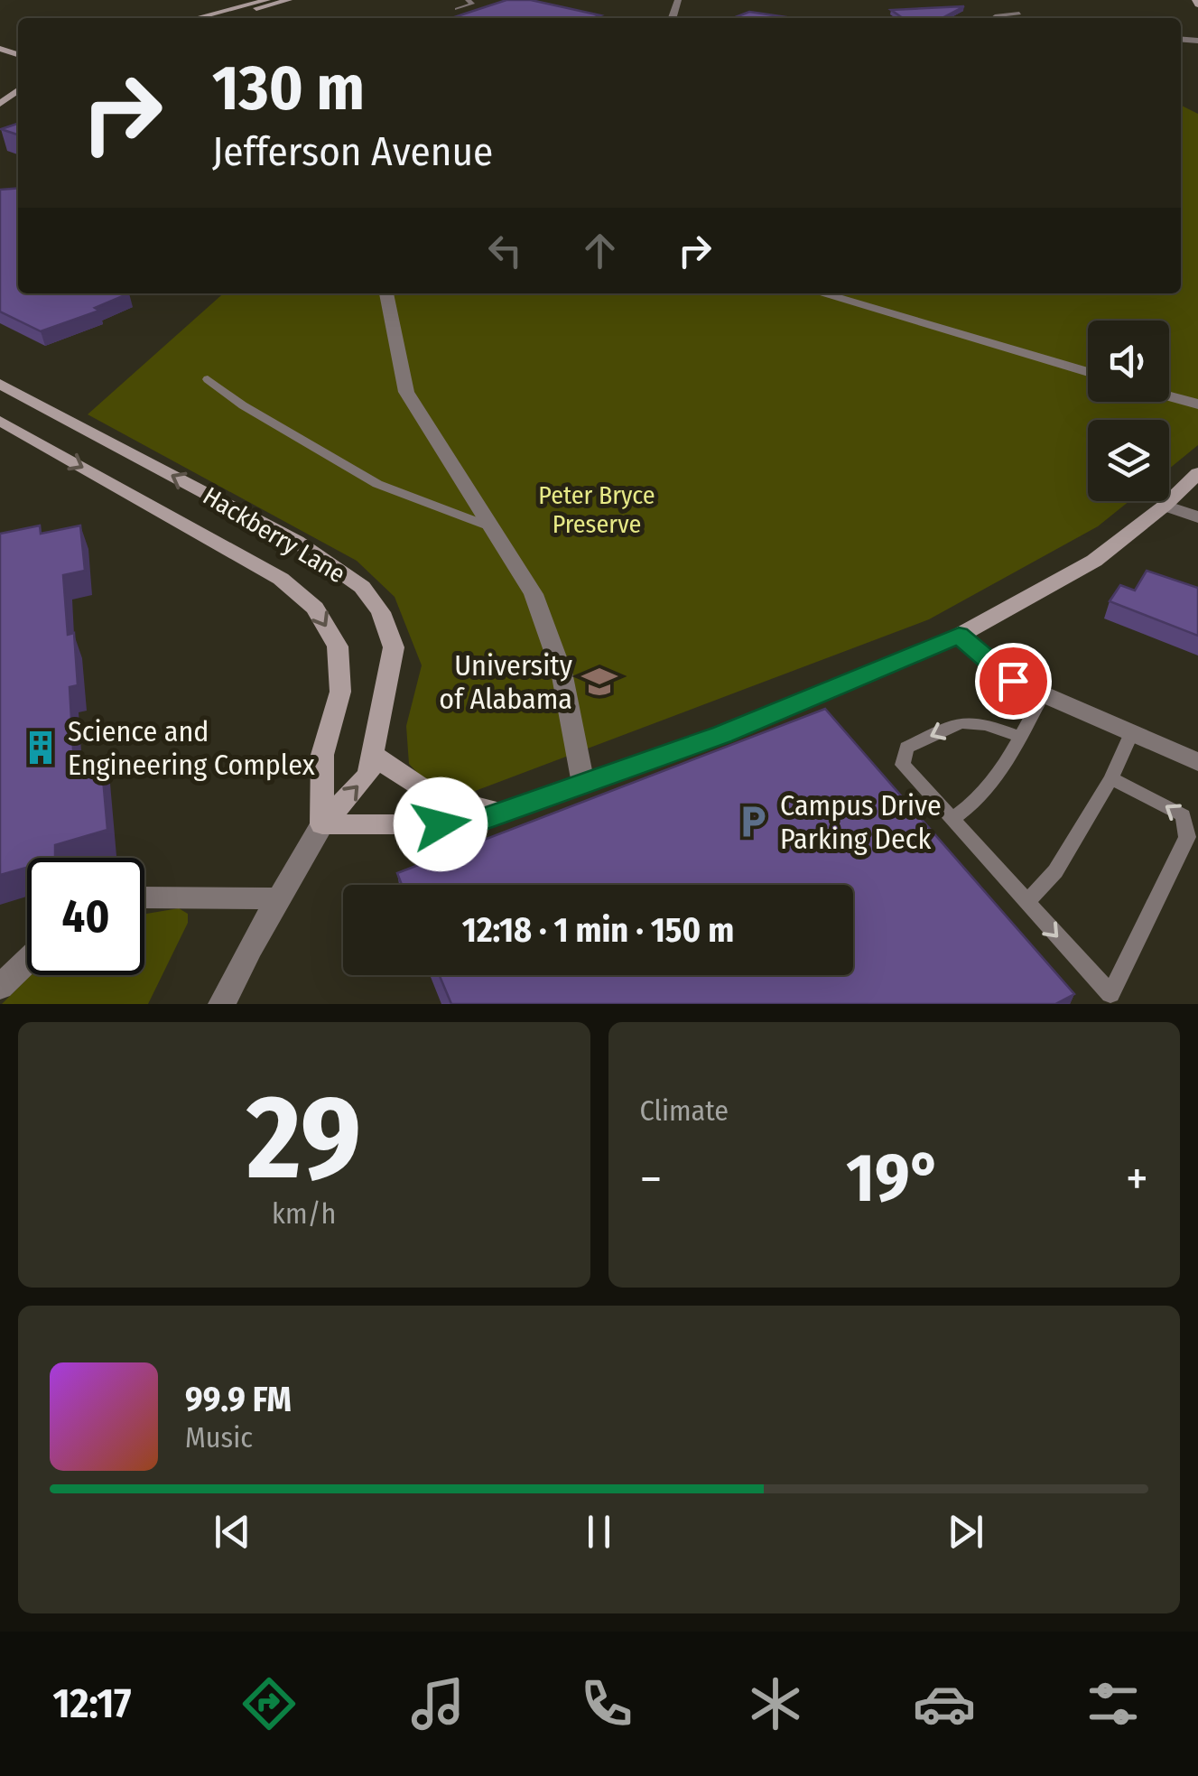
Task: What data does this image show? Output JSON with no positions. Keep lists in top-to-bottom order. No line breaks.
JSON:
{"streets":{"street":["Hackberry Lane"]},"parks":["Peter Bryce Preserve"],"places":{"school or university":["University of Alabama"],"building":["Science and Engineering Complex"],"parking":["Campus Drive Parking Deck"]},"page":{"turn":["130 m","Jefferson Avenue"],"limit":"40","trip":"12:18 · 1 min · 150 m","tile":[["29","km/h"],"Climate"],"heat":["−","19°","+"],"song":["99.9 FM","Music"],"tabs":"12:17"}}
